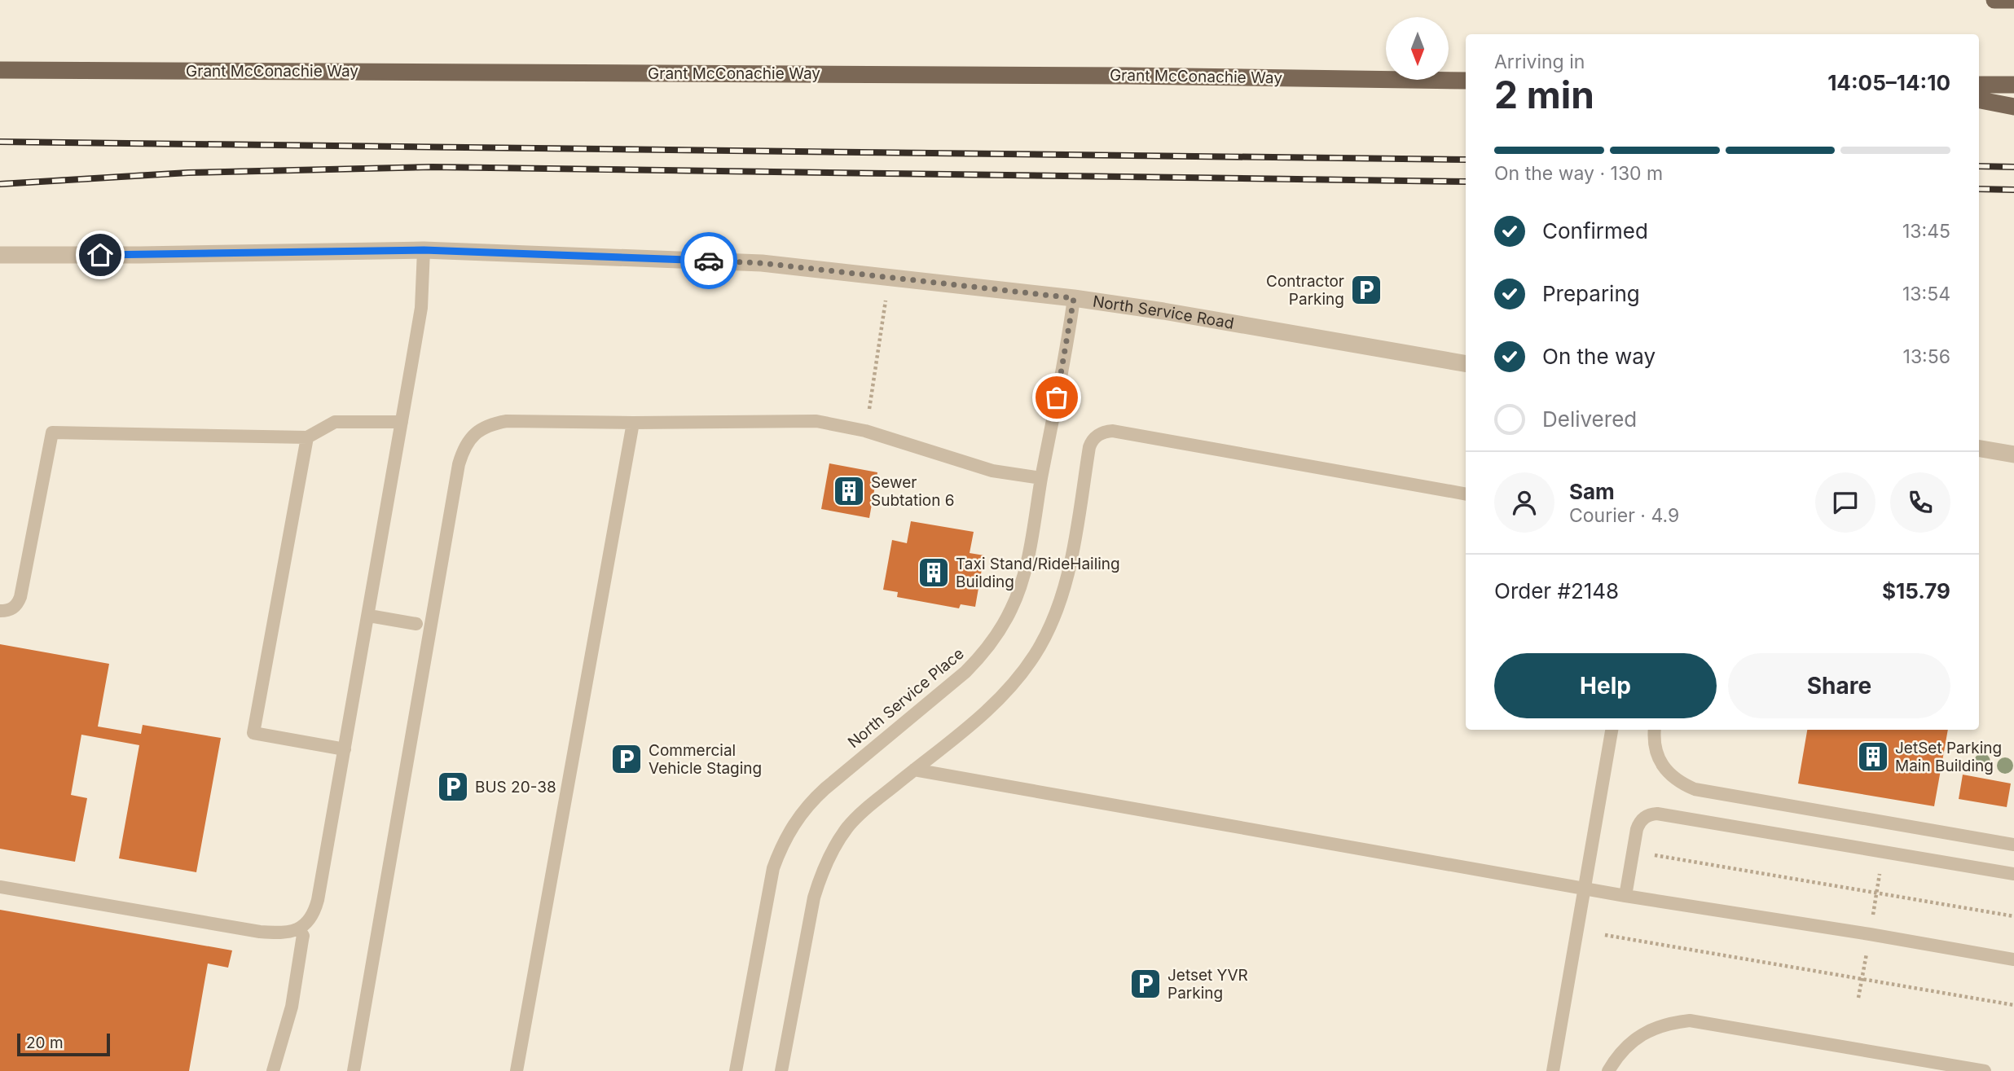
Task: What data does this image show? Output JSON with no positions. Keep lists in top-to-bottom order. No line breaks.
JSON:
{"streets":{"main road":["Grant McConachie Way"],"street":["North Service Road"],"lane":["North Service Place"]},"crossings":[["North Service Road","North Service Place"]],"places":{"parking":["Contractor Parking","Commercial Vehicle Staging","BUS 20-38","Jetset YVR Parking"],"building":["Sewer Subtation 6","Taxi Stand/RideHailing Building","JetSet Parking Main Building"]},"scale_bar":"20 m","north":"bottom","page":{"heading":["2 min","Arriving in","14:05–14:10"],"panel":["Sam","Courier · 4.9","Order #2148","$15.79"],"bar":"On the way · 130 m","list":[["Confirmed","13:45"],["Preparing","13:54"],["On the way","13:56"],"Delivered"],"buttons":["Help","Share"],"scale":"20 m"}}
